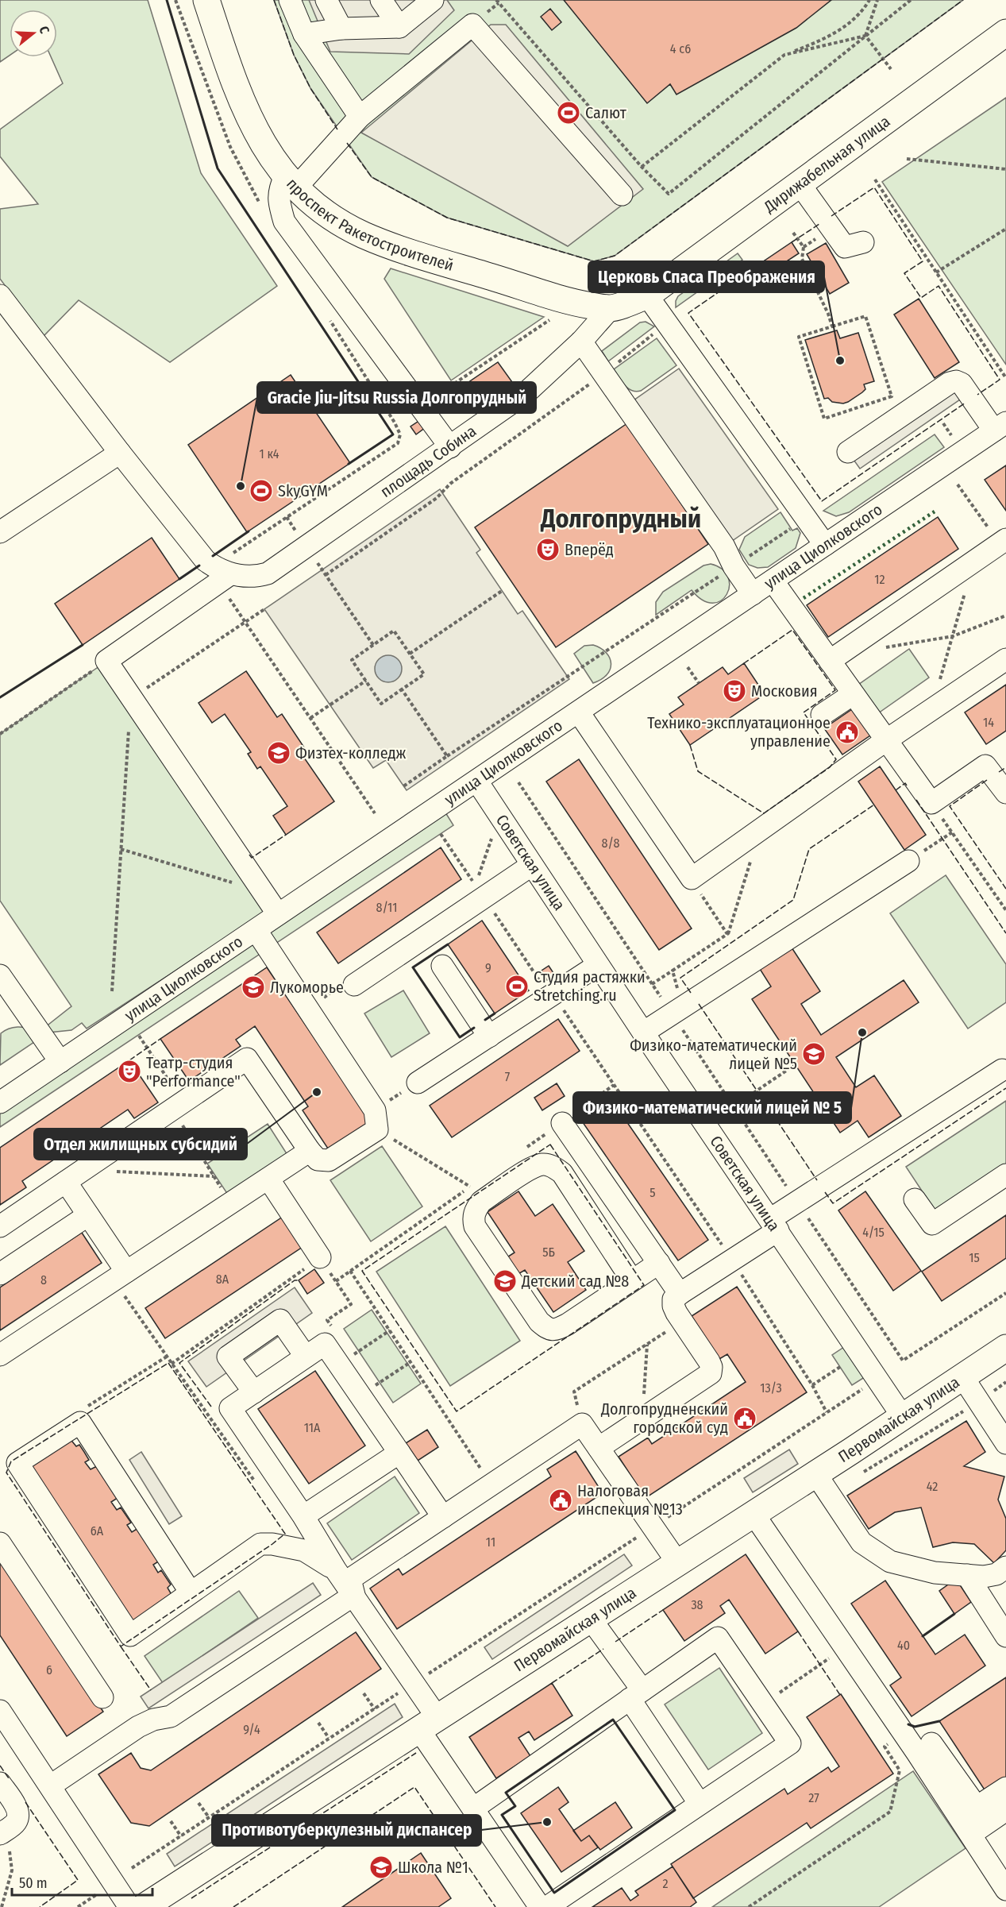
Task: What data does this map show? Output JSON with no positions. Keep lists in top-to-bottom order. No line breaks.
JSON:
{"streets":{"main road":["Дирижабельная улица","проспект Ракетостроителей","Первомайская улица"],"street":["площадь Собина","улица Циолковского","Советская улица"]},"crossings":[["Дирижабельная улица","проспект Ракетостроителей"],["улица Циолковского","Советская улица"],["Советская улица","Первомайская улица"]],"districts":["Долгопрудный"],"places":{"sports":["Салют","SkyGYM","Студия растяжки Stretching.ru"],"other":["Церковь Спаса Преображения","Gracie Jiu-Jitsu Russia Долгопрудный","Физико-математический лицей № 5","Отдел жилищных субсидий","Противотуберкулезный диспансер"],"theatre":["Вперёд","Московия","Театр-студия \"Performance\""],"public building":["Технико-эксплуатационное управление","Долгопрудненский городской суд","Налоговая инспекция №13"],"school or university":["Физтех-колледж","Лукоморье","Физико-математический лицей №5","Детский сад №8","Школа №1"]},"house_numbers":["4 с6","1 к4","12","14","8/8","8/11","9","7","5","4/15","5Б","15","8А","8","13/3","11А","42","6А","11","38","40","6","9/4","27","2"],"scale_bar":"50 m","north":"right"}
